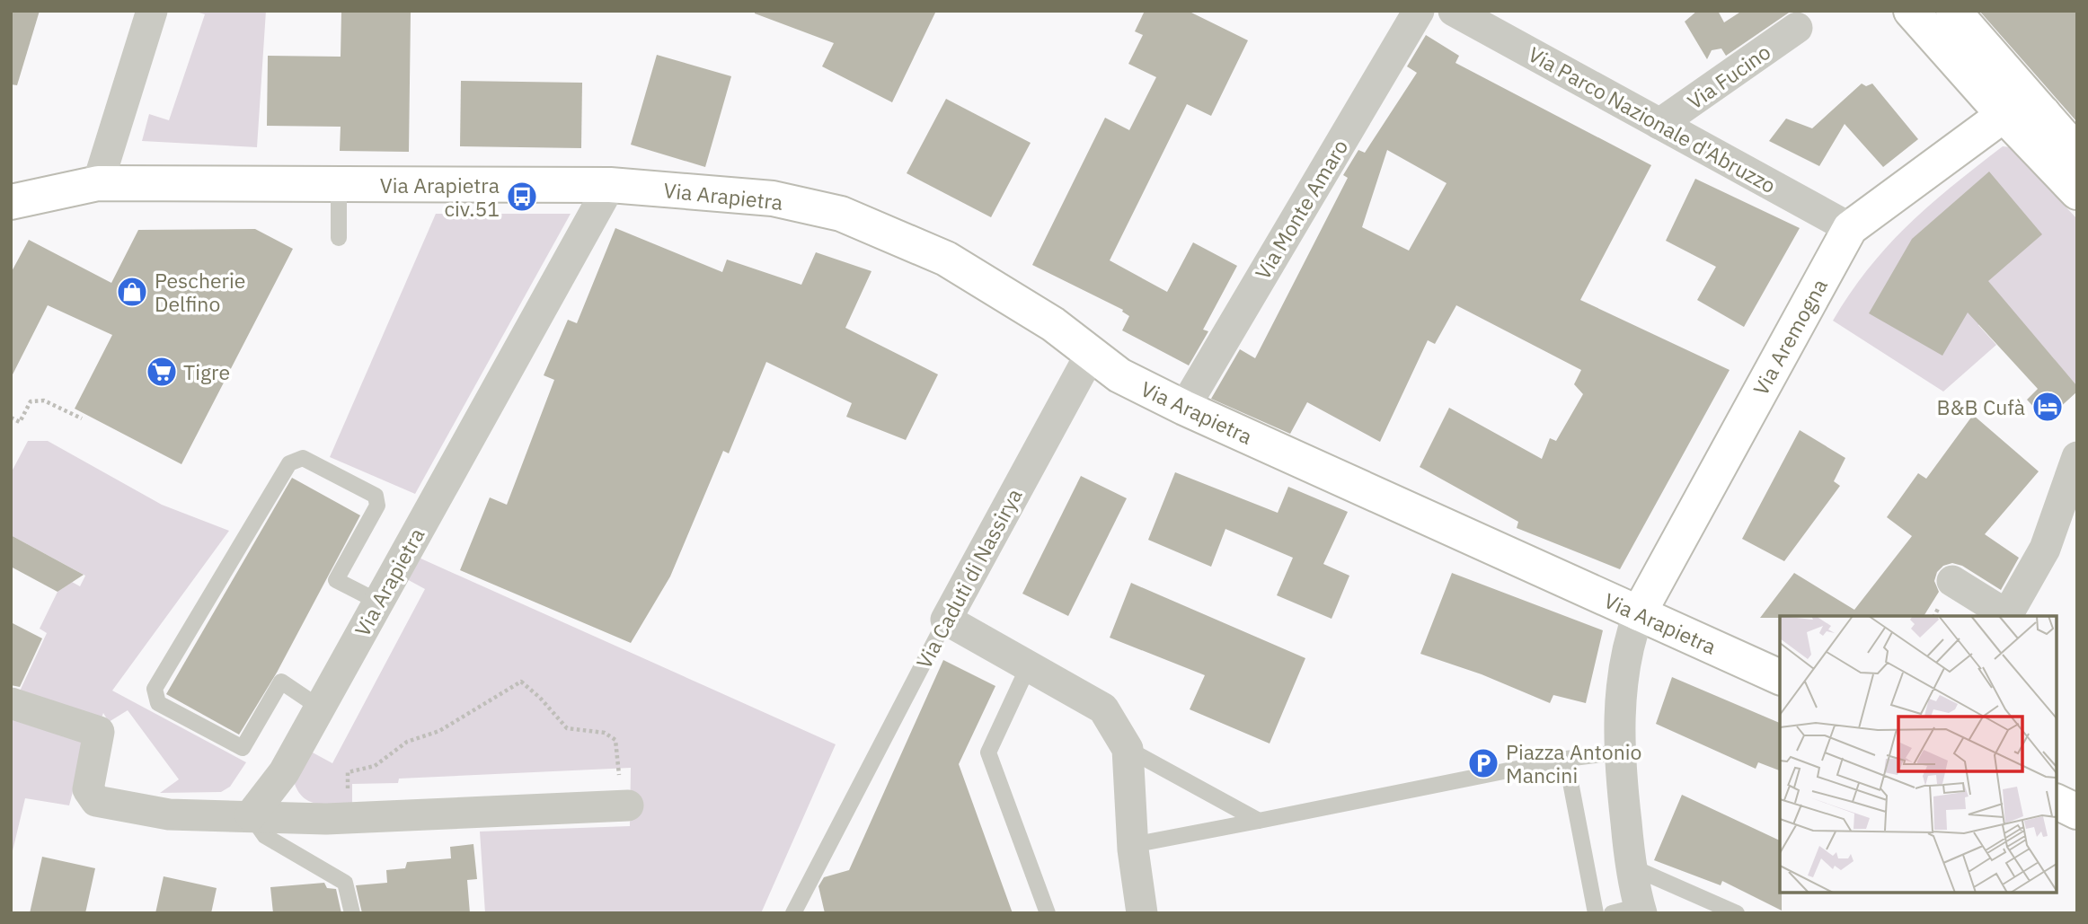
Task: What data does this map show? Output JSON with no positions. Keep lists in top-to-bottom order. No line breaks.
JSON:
{"streets":{"street":["Via Fucino","Via Parco Nazionale d'Abruzzo","Via Arapietra","Via Monte Amaro","Via Aremogna","Via Caduti di Nassirya"]},"crossings":[["Via Fucino","Via Parco Nazionale d'Abruzzo"],["Via Parco Nazionale d'Abruzzo","Via Aremogna"],["Via Arapietra","Via Monte Amaro"],["Via Arapietra","Via Aremogna"],["Via Arapietra","Via Caduti di Nassirya"]],"places":{"bus stop":["Via Arapietra civ.51"],"shop":["Pescherie Delfino"],"supermarket":["Tigre"],"hotel":["B&B Cufà"],"parking":["Piazza Antonio Mancini"]}}
